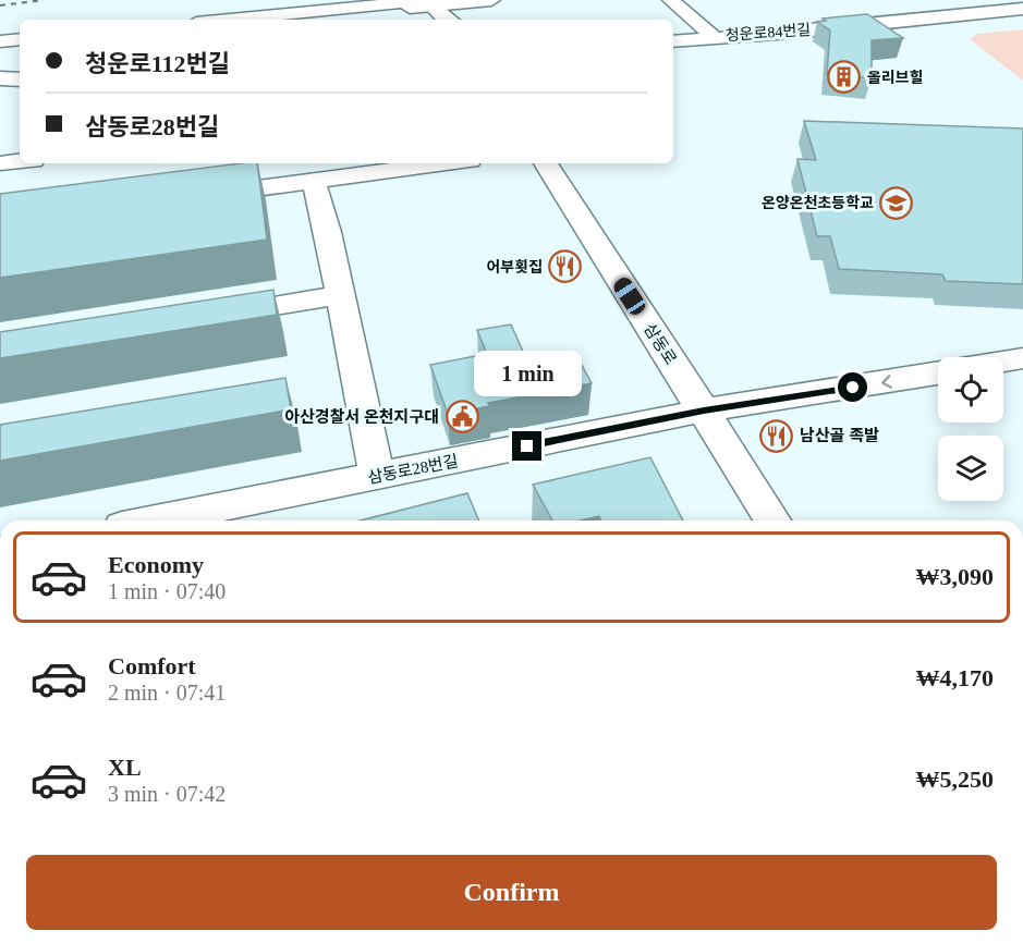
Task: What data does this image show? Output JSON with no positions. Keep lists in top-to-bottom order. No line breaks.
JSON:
{"streets":{"street":["청운로84번길","삼동로","삼동로28번길"]},"crossings":[["삼동로","삼동로28번길"]],"places":{"building":["올리브힐"],"school or university":["온양온천초등학교"],"restaurant":["어부횟집","남산골 족발"],"public building":["아산경찰서 온천지구대"]},"page":{"banner":["청운로112번길","삼동로28번길"],"bubble":"1 min","list":[{"name":"Economy","note":"1 min · 07:40","value":"₩3,090"},{"name":"Comfort","note":"2 min · 07:41","value":"₩4,170"},{"name":"XL","note":"3 min · 07:42","value":"₩5,250"}],"buttons":"Confirm"}}
